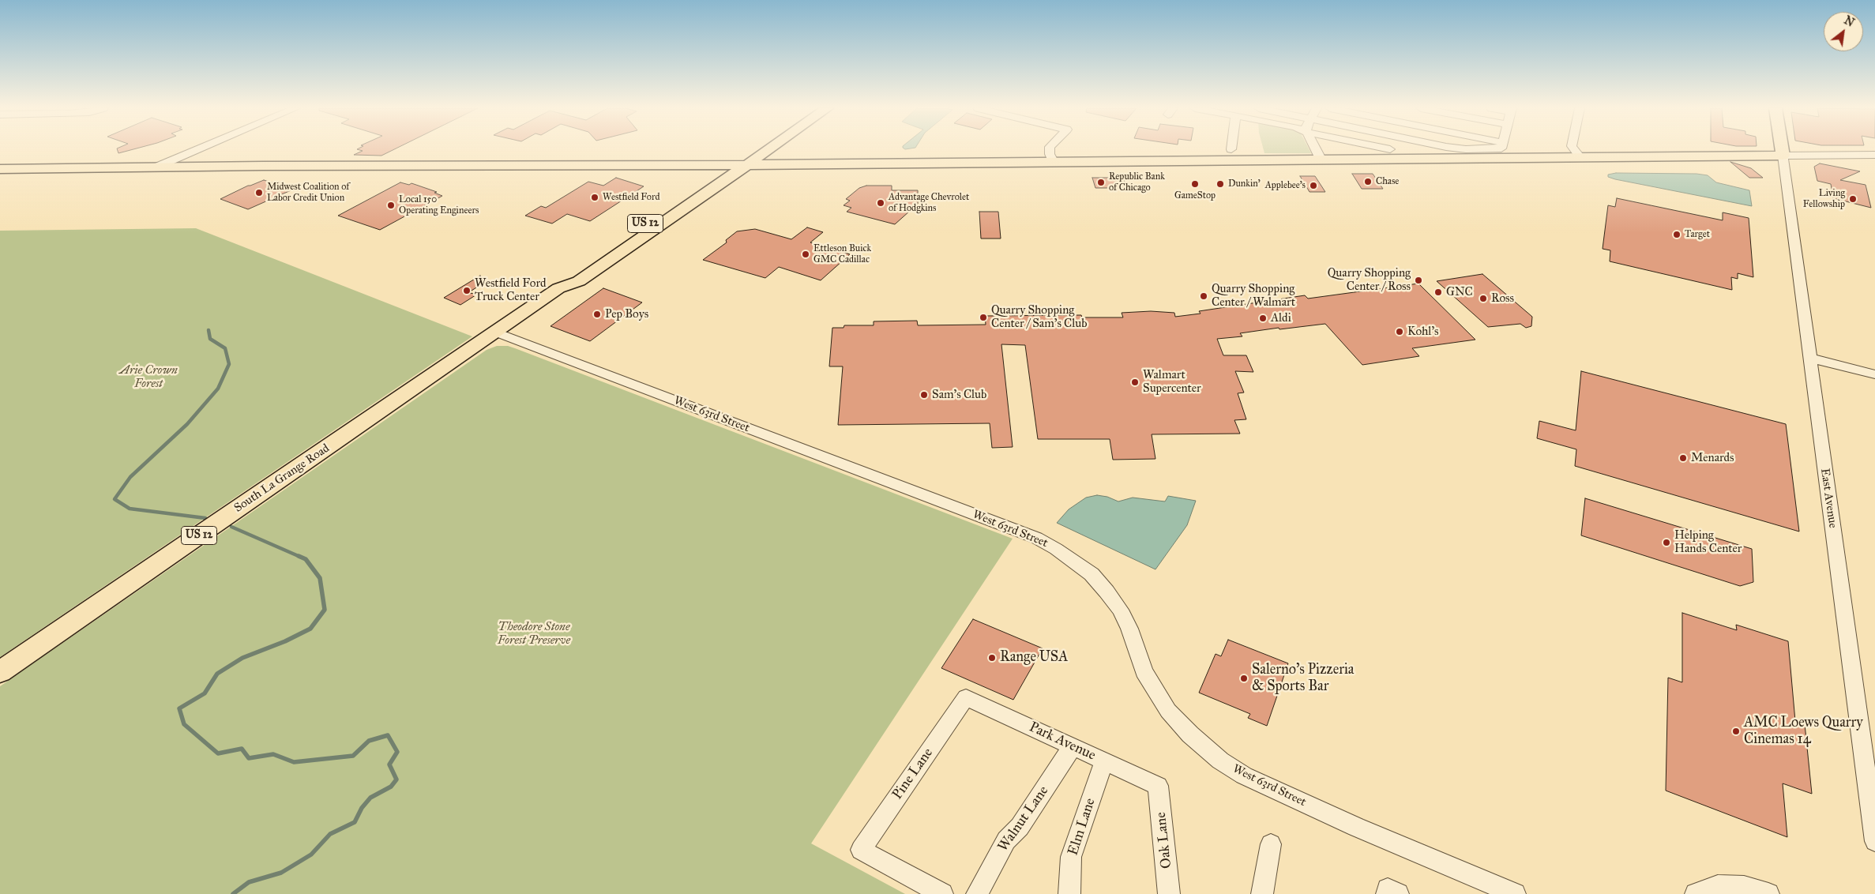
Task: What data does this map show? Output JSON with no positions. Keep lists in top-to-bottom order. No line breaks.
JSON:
{"streets":{"main road":["US 12","South La Grange Road"],"street":["West 63rd Street","East Avenue","Park Avenue","Pine Lane","Walnut Lane","Elm Lane","Oak Lane"]},"crossings":[["West 63rd Street","South La Grange Road"],["Park Avenue","Pine Lane"],["Park Avenue","Walnut Lane"],["Park Avenue","Elm Lane"],["Park Avenue","Oak Lane"]],"parks":["Arie Crown Forest","Theodore Stone Forest Preserve"],"places":["Chase","Republic Bank of Chicago","GameStop","Dunkin'","Applebee's","Midwest Coalition of Labor Credit Union","Westfield Ford","Living Fellowship","Advantage Chevrolet of Hodgkins","Local 150 Operating Engineers","Target","Ettleson Buick GMC Cadillac","Quarry Shopping Center / Ross","Westfield Ford Truck Center","GNC","Quarry Shopping Center / Walmart","Ross","Pep Boys","Quarry Shopping Center / Sam's Club","Aldi","Kohl's","Walmart Supercenter","Sam's Club","Menards","Helping Hands Center","Range USA","Salerno's Pizzeria & Sports Bar","AMC Loews Quarry Cinemas 14"],"north":"top right"}
